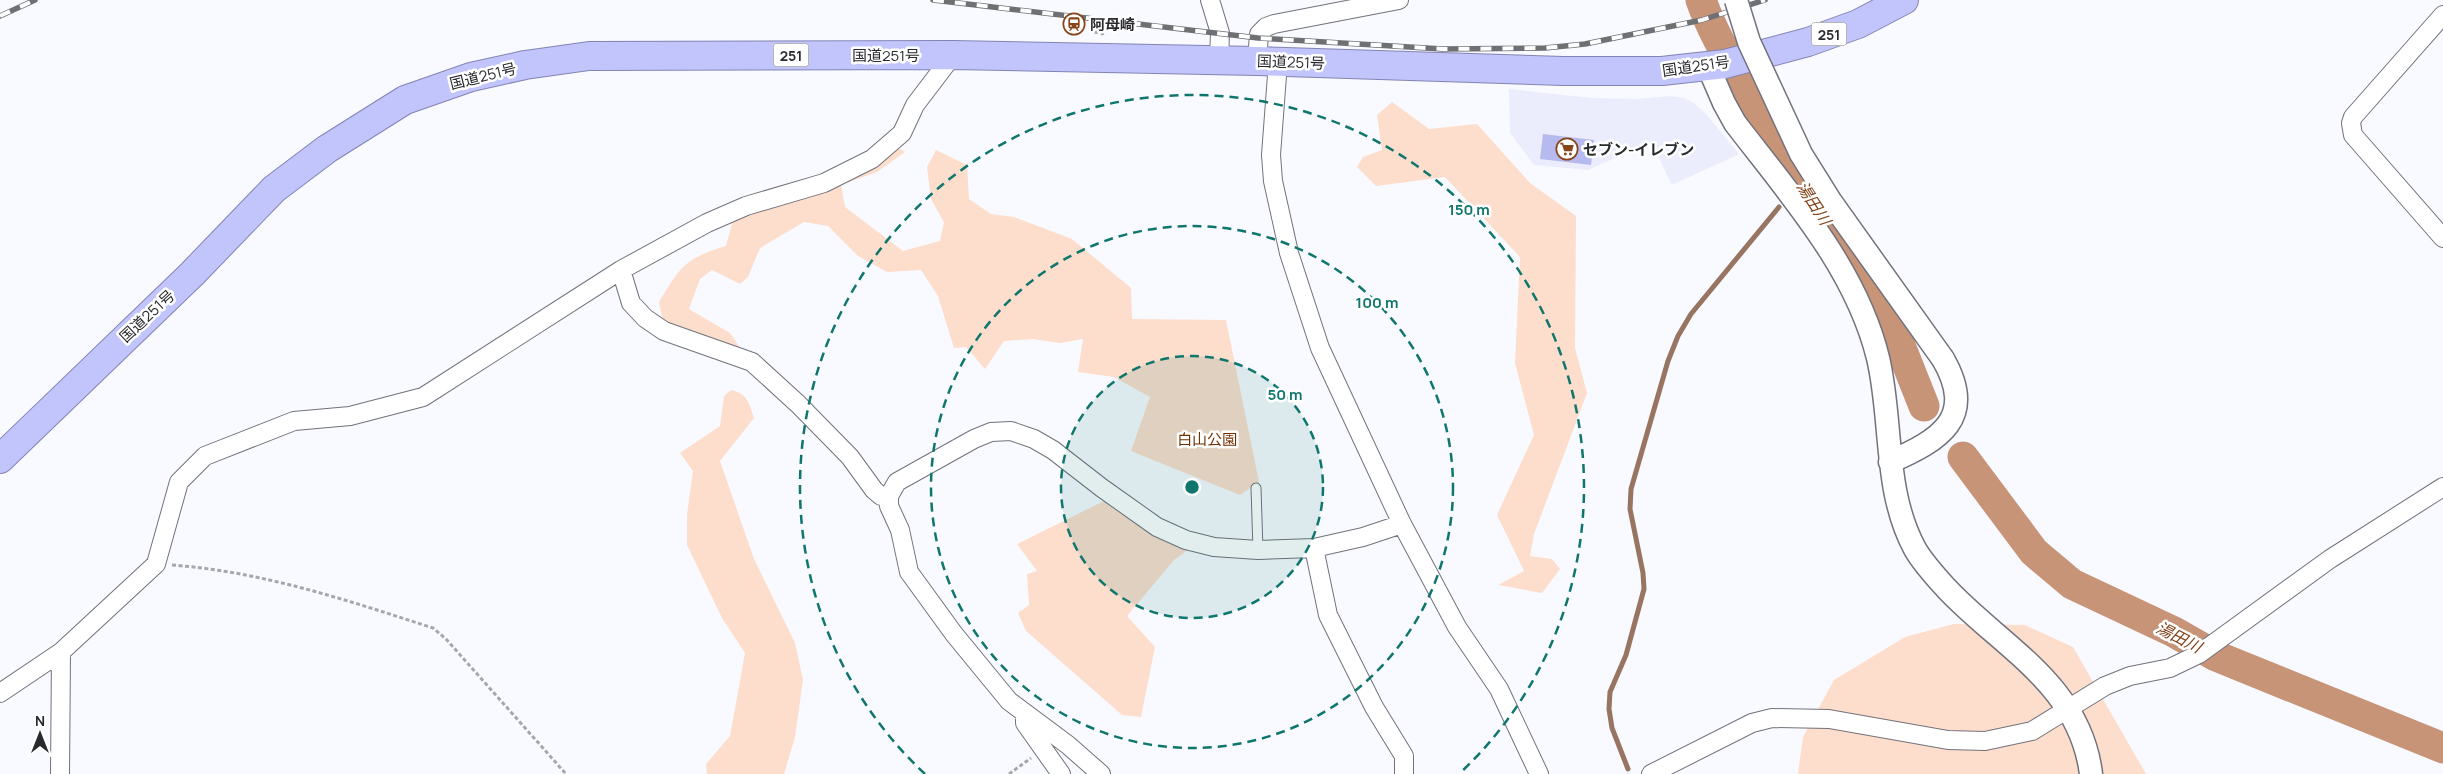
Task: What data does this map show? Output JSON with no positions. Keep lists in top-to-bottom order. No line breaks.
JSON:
{"streets":{"highway":["251","国道251号"]},"water":["湯田川"],"parks":["白山公園"],"places":{"station":["阿母崎"],"supermarket":["セブン-イレブン"]},"north":"top","rings":["150 m","100 m","50 m"]}
